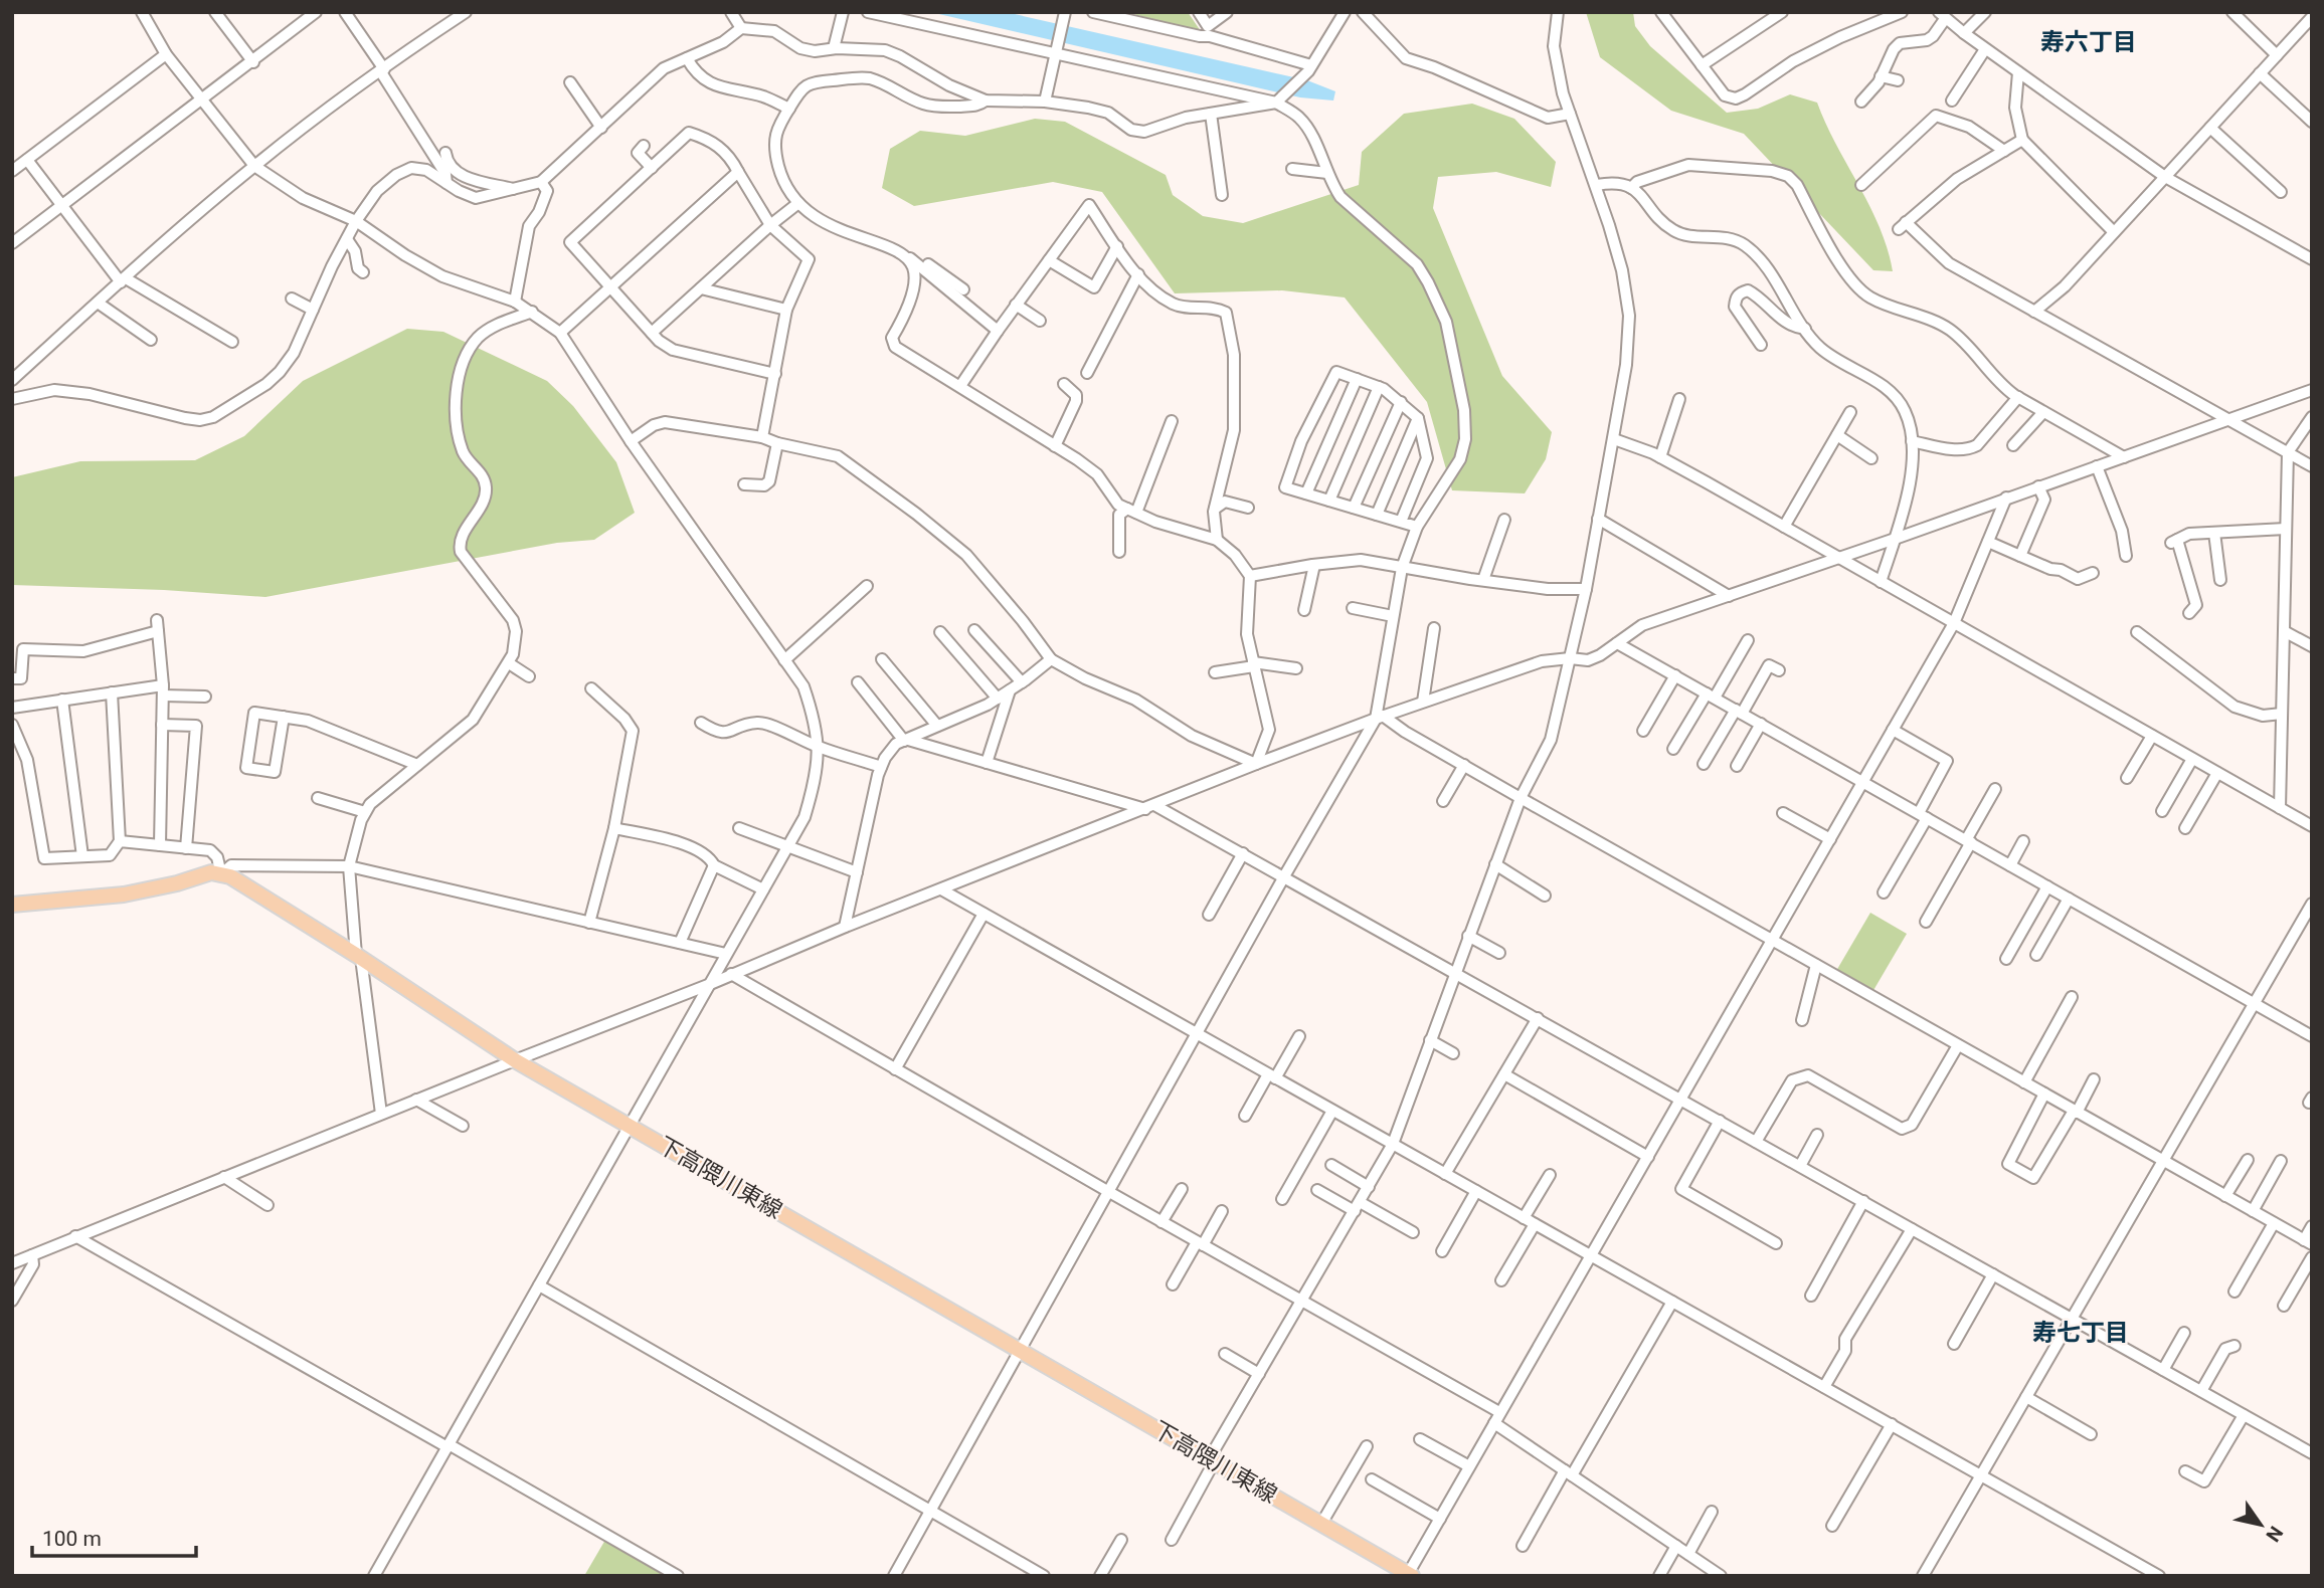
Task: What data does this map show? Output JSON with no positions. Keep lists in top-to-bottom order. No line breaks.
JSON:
{"streets":{"main road":["下高隈川東線"]},"districts":["寿六丁目","寿七丁目"],"scale_bar":"100 m","north":"bottom right"}
